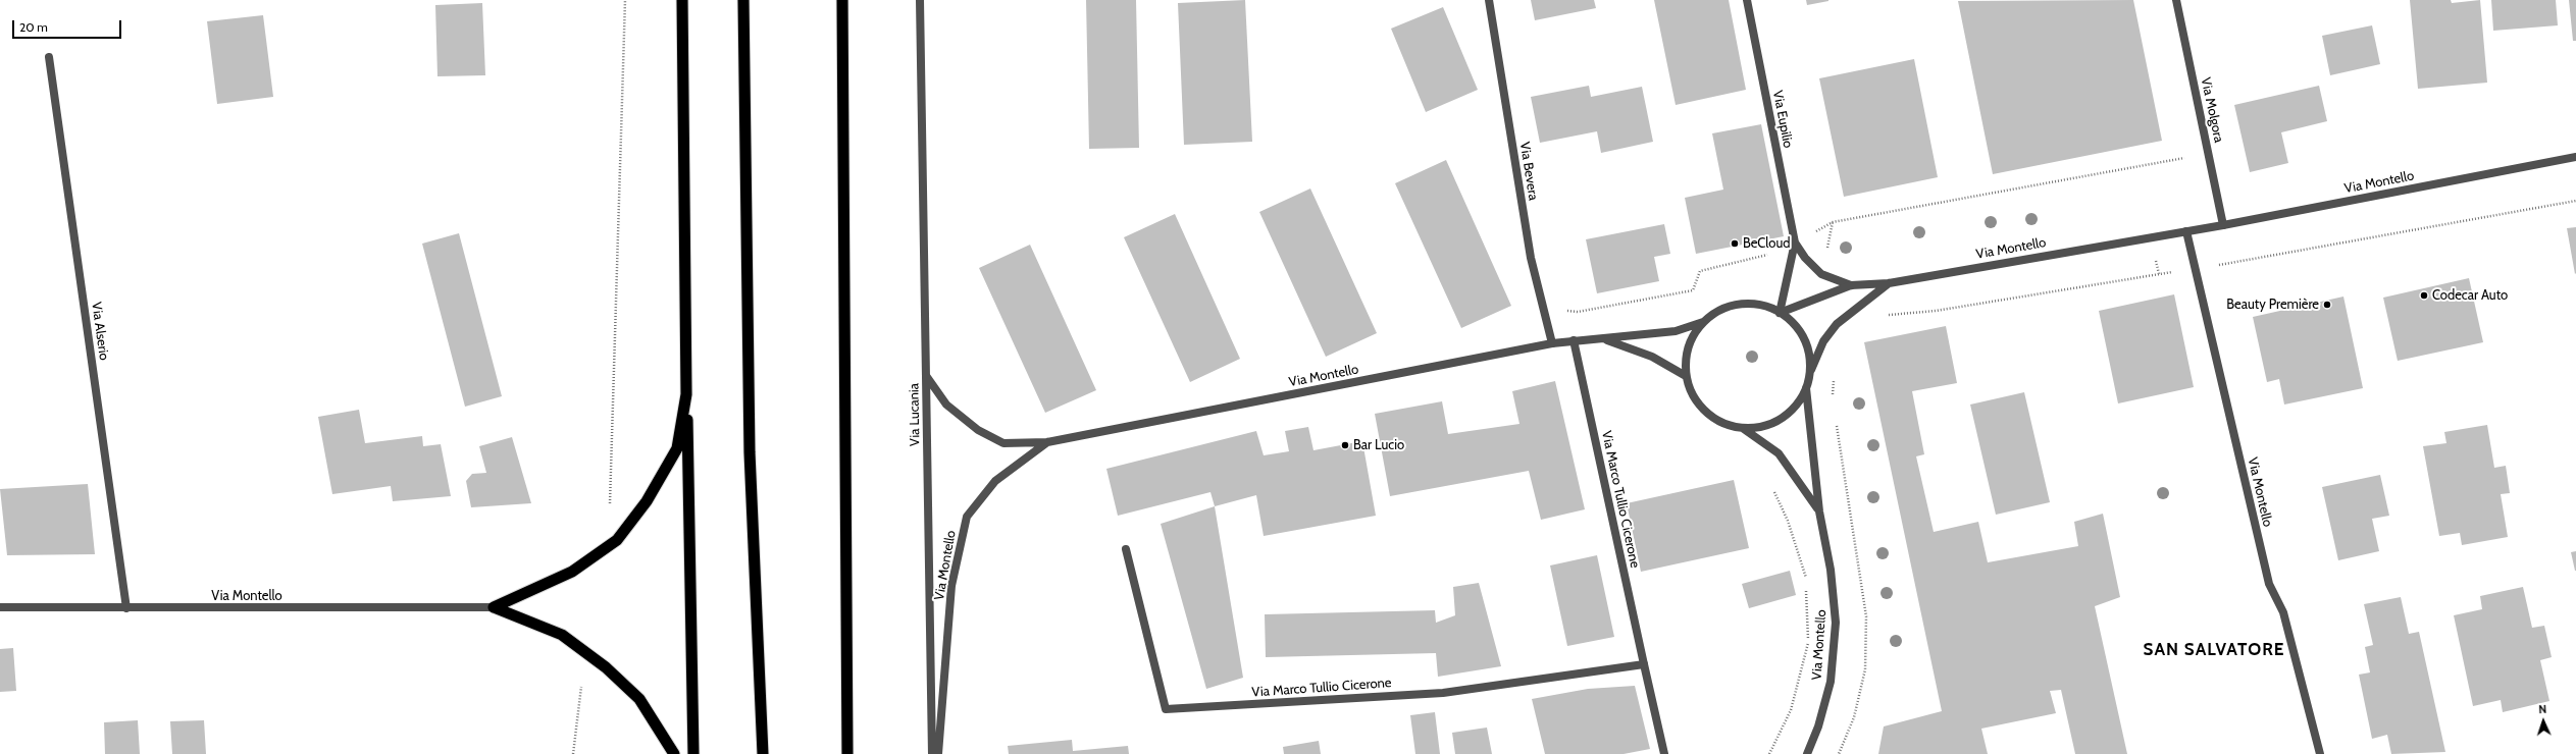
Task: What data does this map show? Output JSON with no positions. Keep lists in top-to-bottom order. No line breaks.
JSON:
{"streets":{"street":["Via Molgora","Via Eupilio","Via Bevera","Via Montello","Via Alserio","Via Lucania","Via Marco Tullio Cicerone"]},"crossings":[["Via Molgora","Via Montello"],["Via Eupilio","Via Montello"],["Via Bevera","Via Montello"],["Via Montello","Via Alserio"],["Via Montello","Via Lucania"],["Via Montello","Via Marco Tullio Cicerone"]],"districts":["SAN SALVATORE"],"places":["BeCloud","Codecar Auto","Beauty Première","Bar Lucio"],"scale_bar":"20 m","north":"top"}
